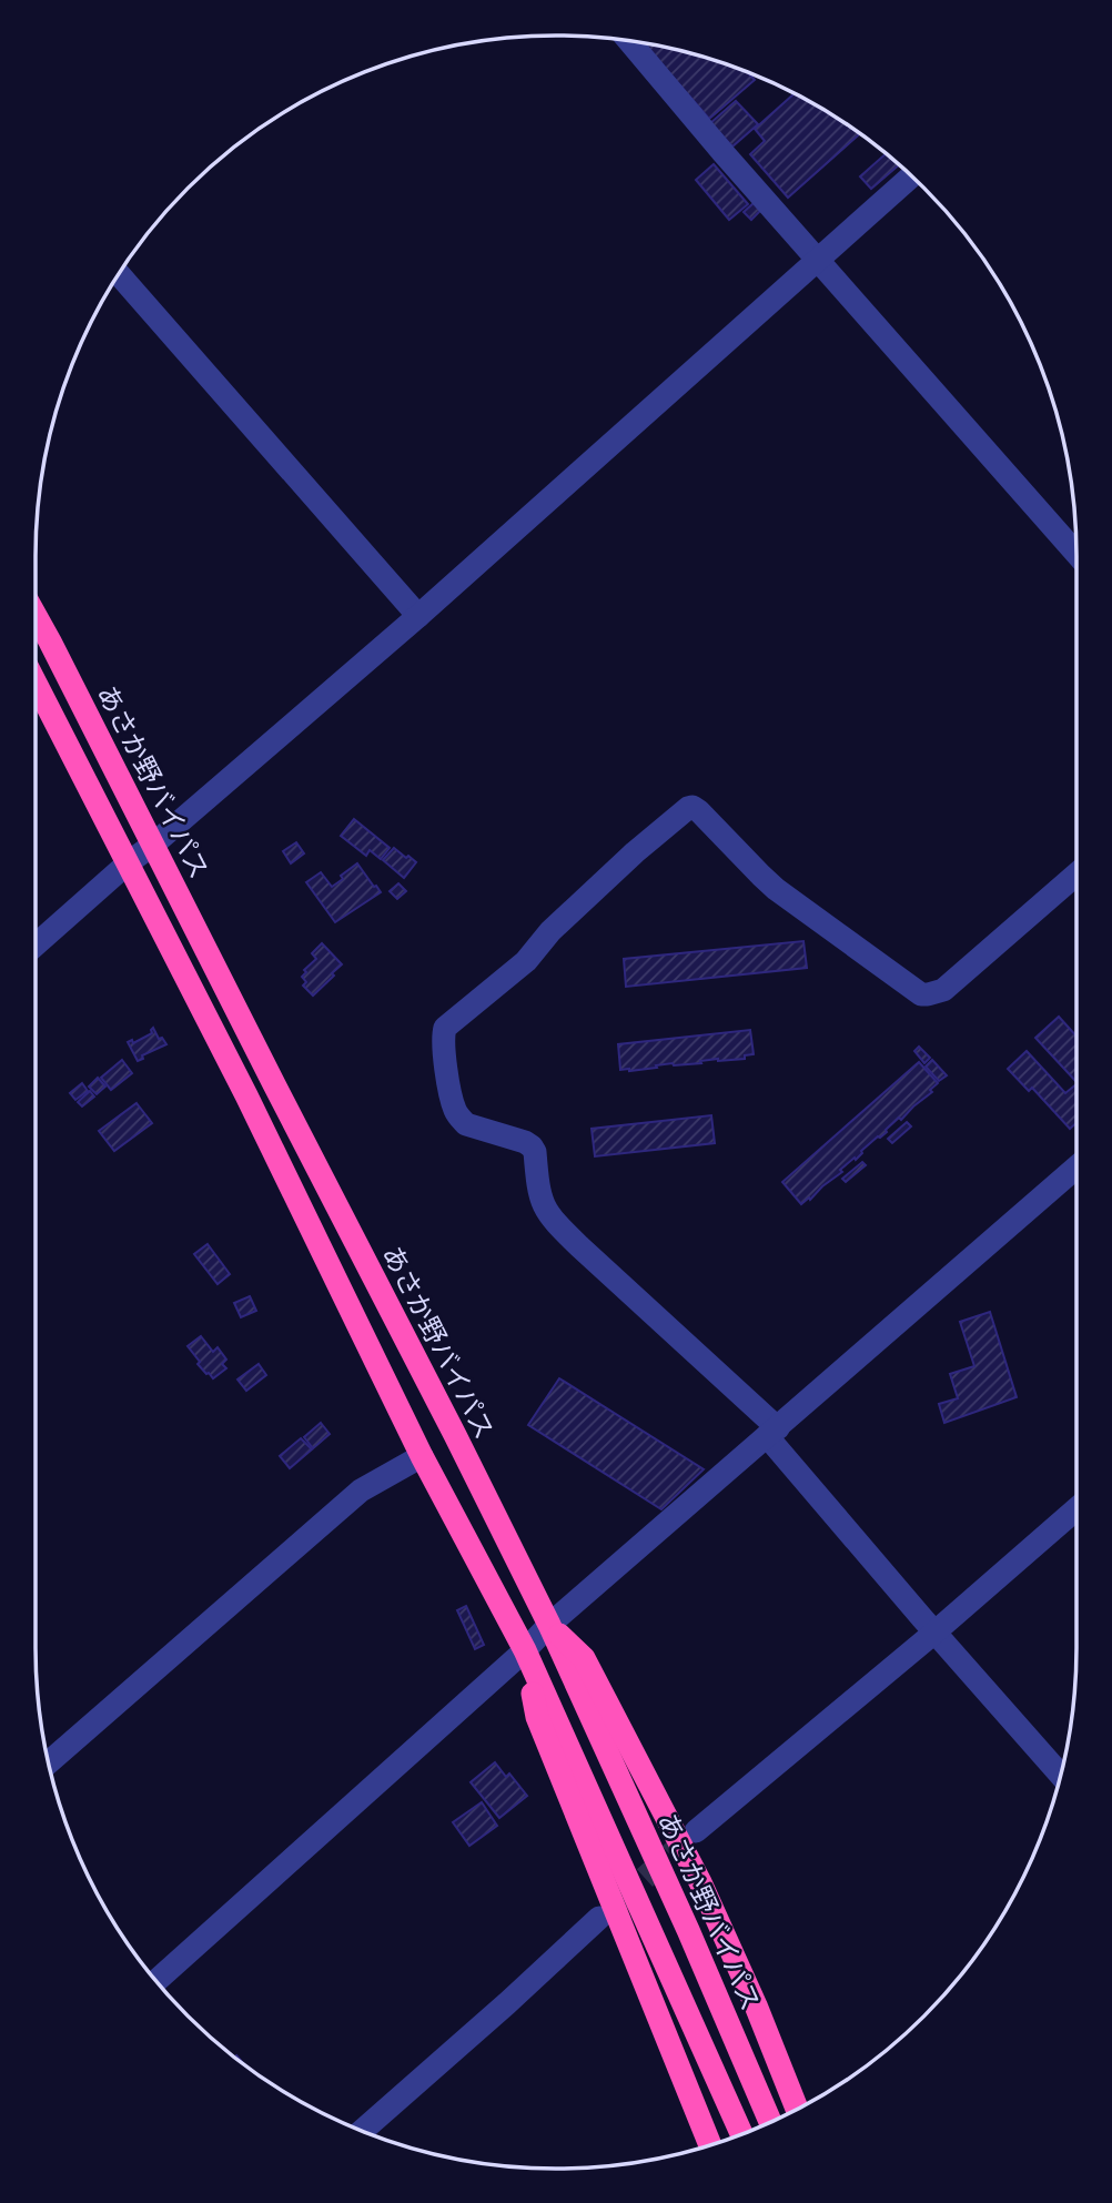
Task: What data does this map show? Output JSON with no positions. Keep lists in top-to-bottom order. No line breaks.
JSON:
{"streets":{"highway":["あさか野バイパス"]}}
